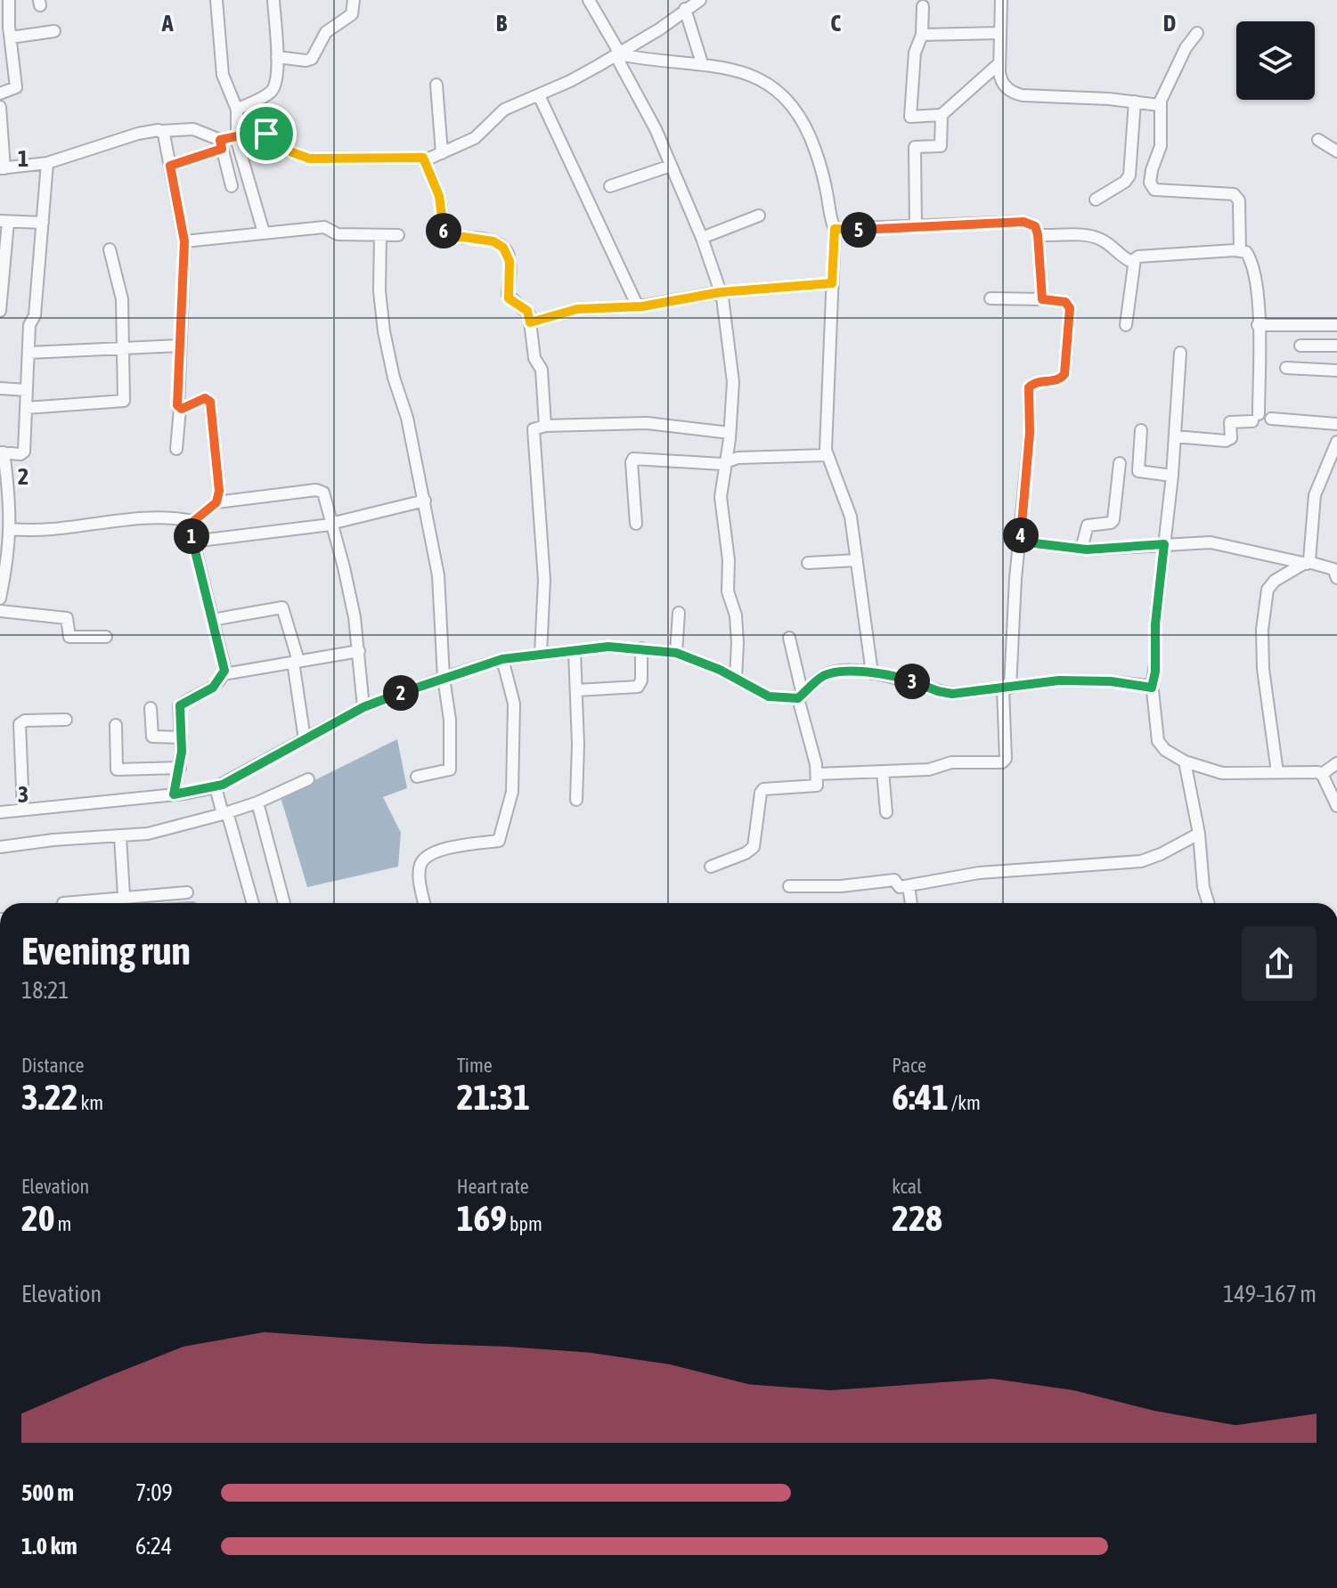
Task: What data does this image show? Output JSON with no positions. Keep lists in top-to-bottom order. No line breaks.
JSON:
{"page":{"pins":["5","6","4","1","3","2"],"heading":["Evening run","18:21"],"stats":[["Distance","3.22 km"],["Time","21:31"],["Pace","6:41 /km"],["Elevation","20 m"],["Heart rate","169 bpm"],["kcal","228"]],"chart":["Elevation","149–167 m"],"list":[{"name":"500 m","note":"7:09"},{"name":"1.0 km","note":"6:24"}]},"grid":{"columns":["A","B","C","D"],"rows":["1","2","3"]}}
